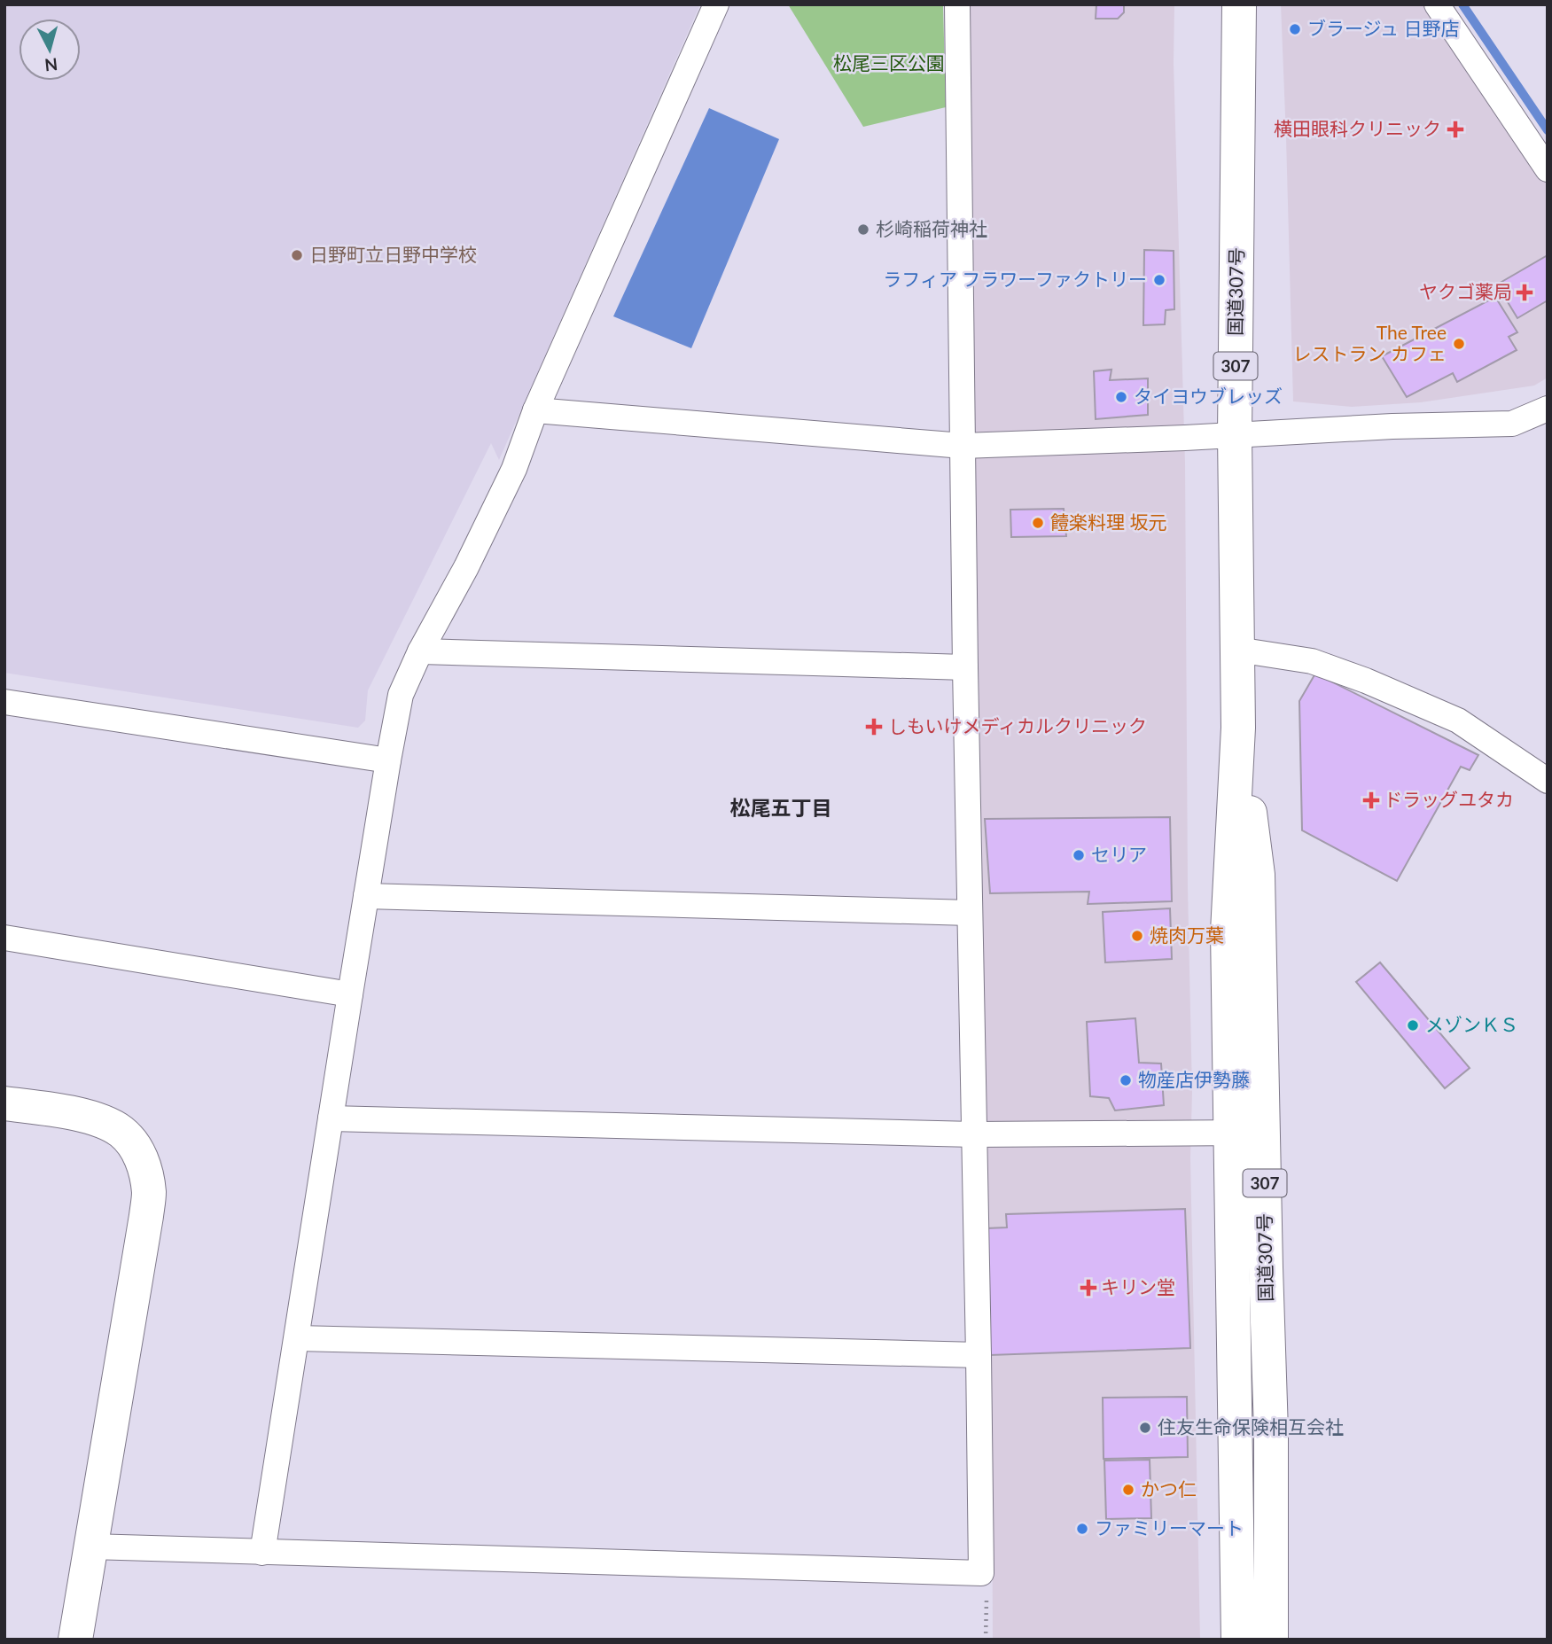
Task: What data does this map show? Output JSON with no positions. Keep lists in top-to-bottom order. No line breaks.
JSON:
{"streets":{"main road":["国道307号","307"]},"districts":["松尾五丁目"],"parks":["松尾三区公園"],"places":{"other":["ブラージュ 日野店","杉崎稲荷神社","日野町立日野中学校","ラフィア フラワーファクトリー","The Tree レストラン カフェ","タイヨウブレッズ","饐楽料理 坂元","セリア","焼肉万葉","メゾンＫＳ","物産店伊勢藤","住友生命保険相互会社","かつ仁","ファミリーマート"],"health":["横田眼科クリニック","ヤクゴ薬局","しもいけメディカルクリニック","ドラッグユタカ","キリン堂"]},"north":"bottom"}
